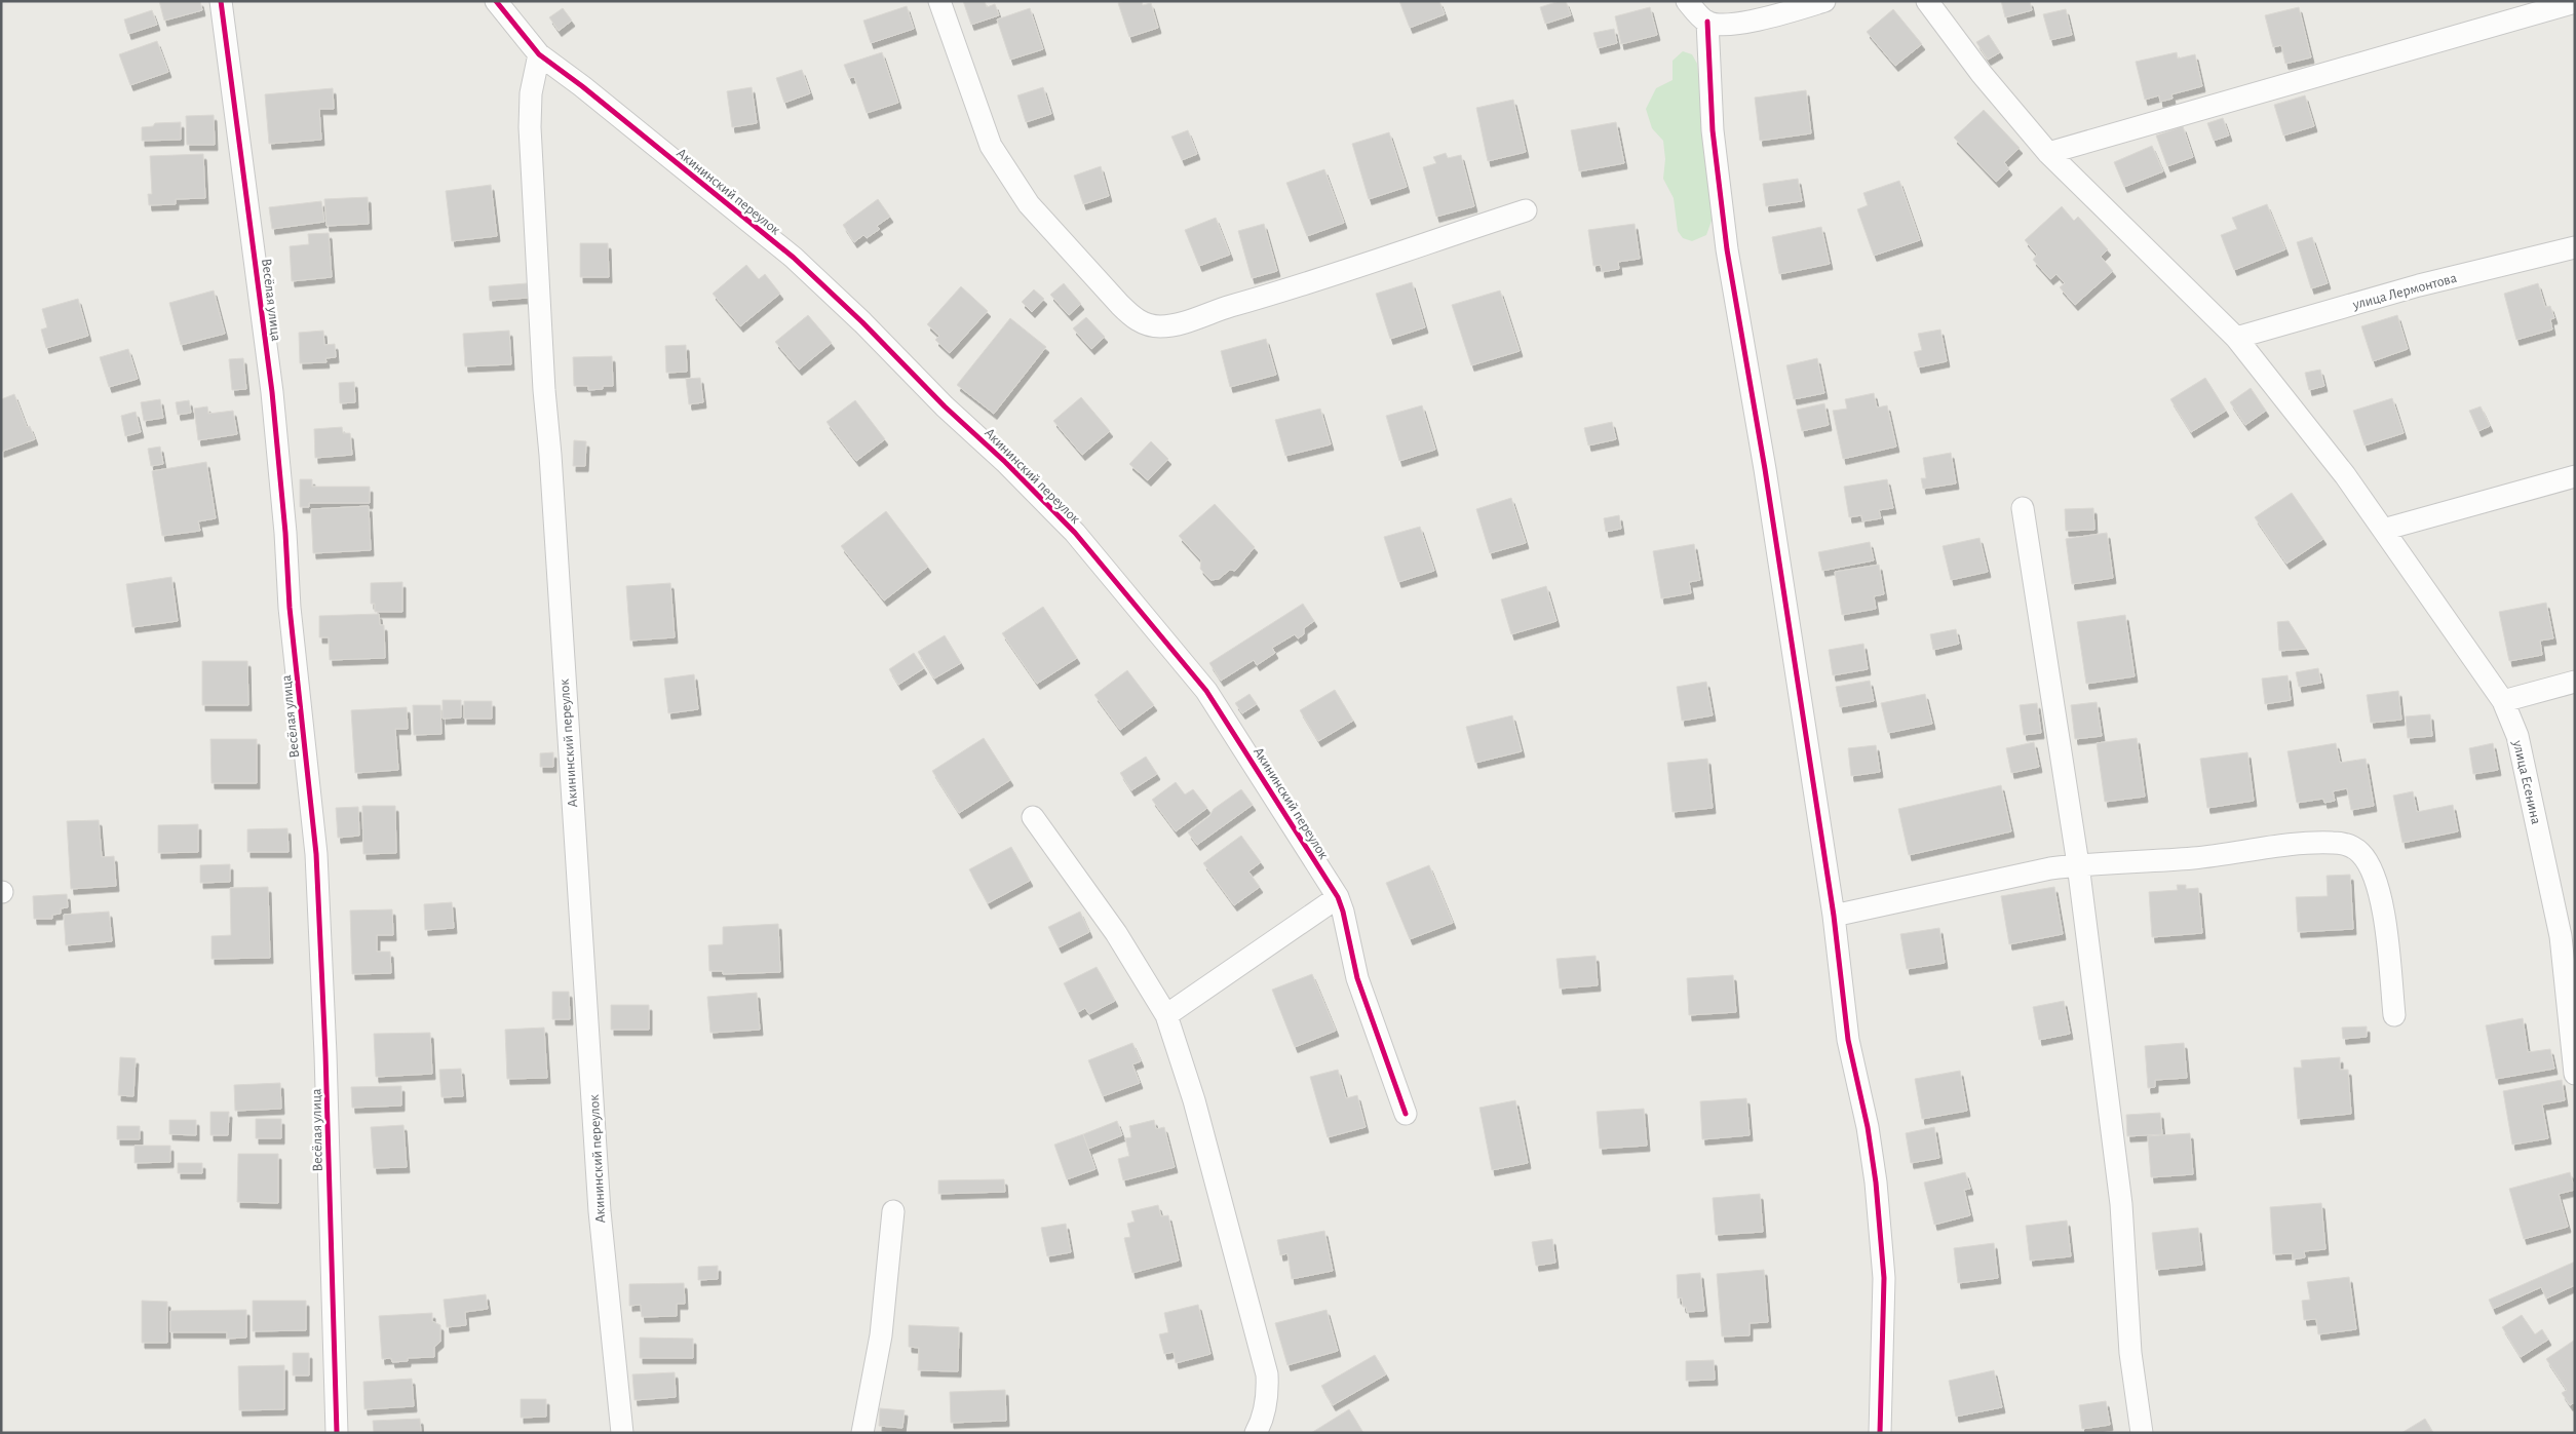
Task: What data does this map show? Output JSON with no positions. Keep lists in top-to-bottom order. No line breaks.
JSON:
{"streets":{"street":["Акининский переулок","улица Лермонтова","Весёлая улица","улица Есенина"]},"crossings":[["улица Лермонтова","улица Есенина"]]}
